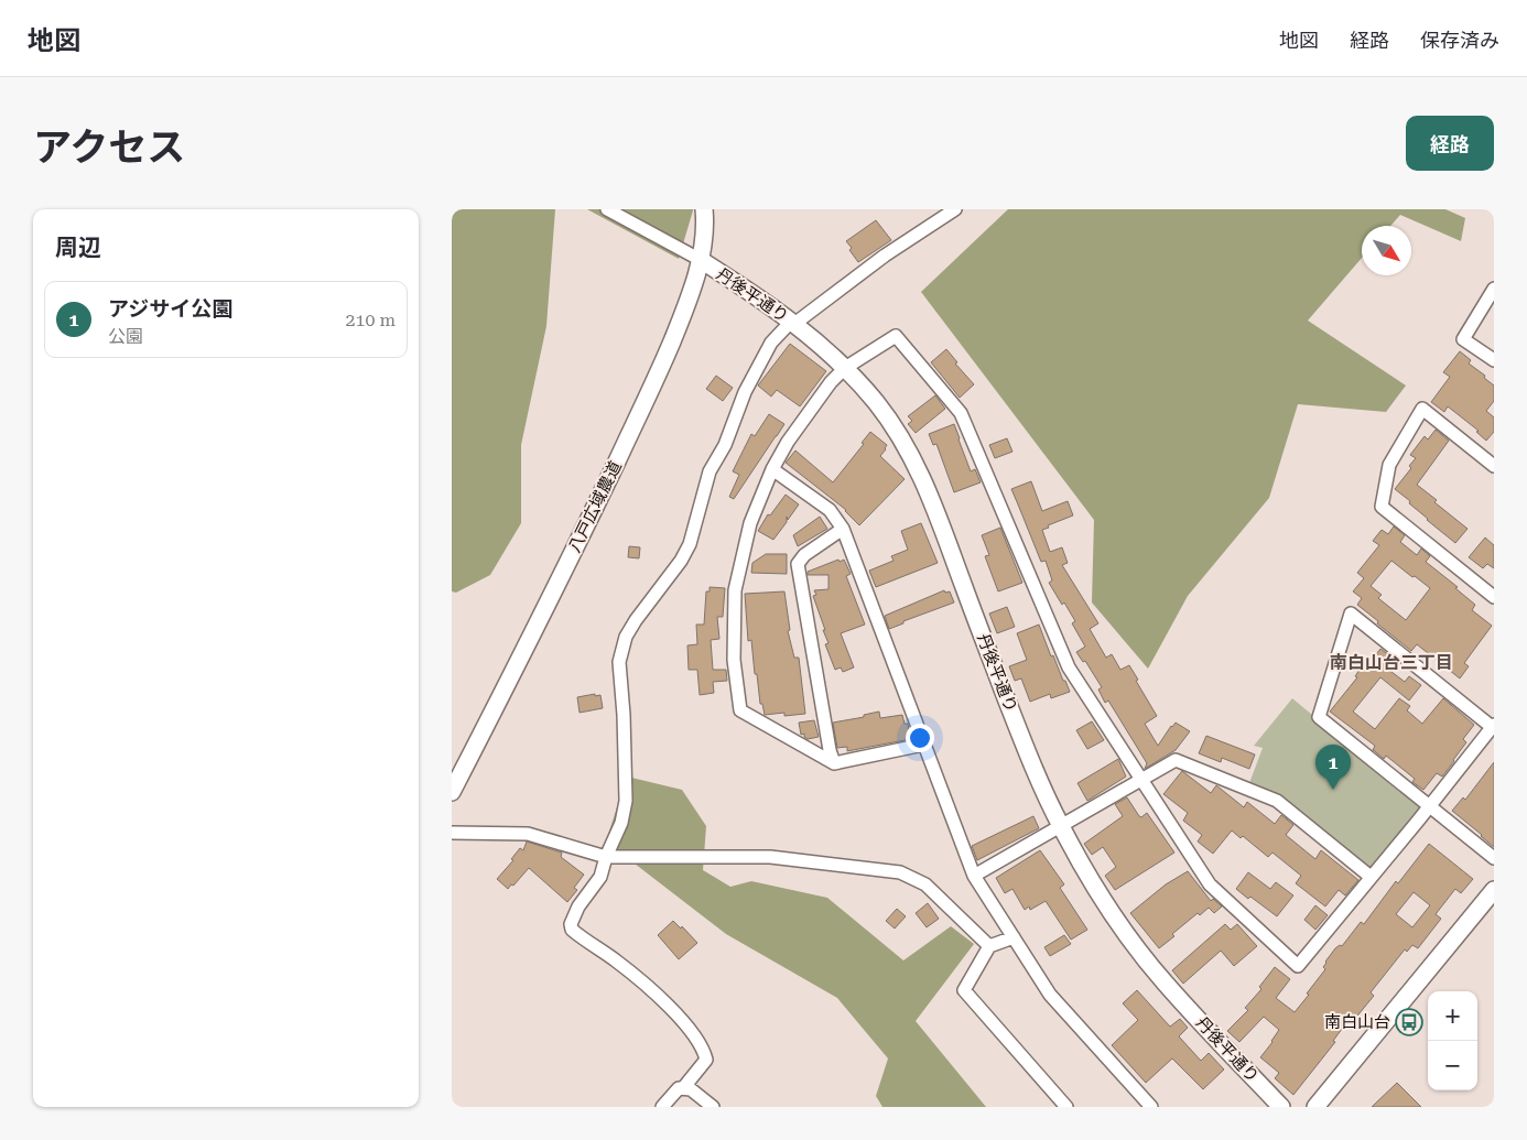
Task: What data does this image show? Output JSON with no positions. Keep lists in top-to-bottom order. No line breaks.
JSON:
{"streets":{"street":["丹後平通り","八戸広域農道"]},"crossings":[["丹後平通り","八戸広域農道"]],"districts":["南白山台三丁目"],"places":{"bus stop":["南白山台"]},"north":"bottom right","page":{"header":"地図","nav":["地図","経路","保存済み"],"title":"アクセス","buttons":"経路","heading":"周辺","list":[{"mark":"1","name":"アジサイ公園","note":"公園","value":"210 m"}],"pins":"1","map_buttons":["+","−"]}}
